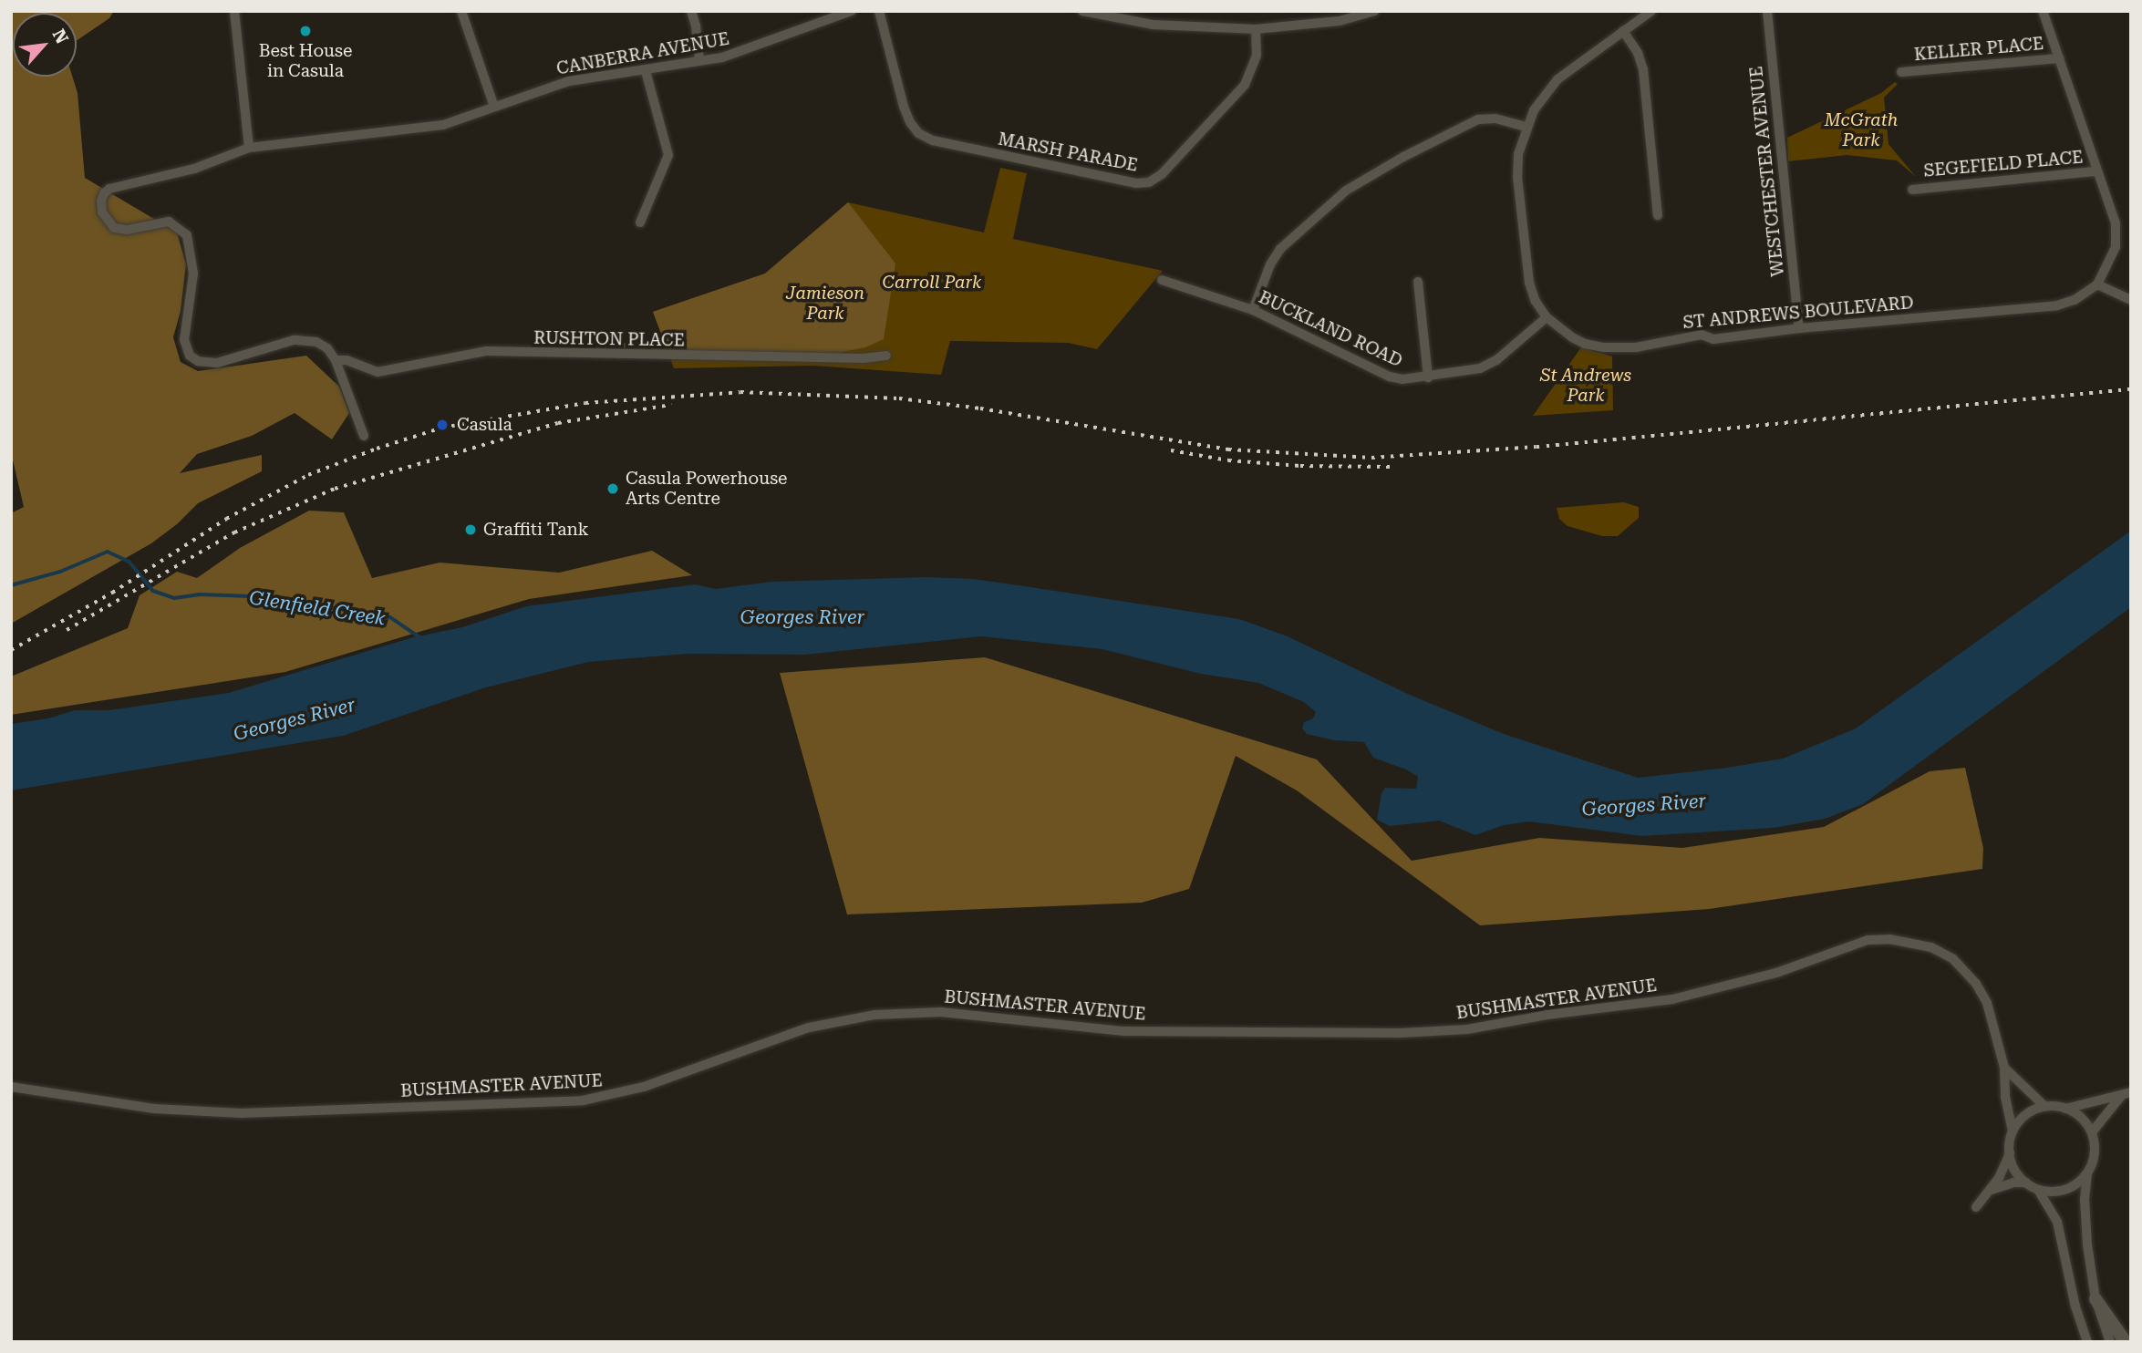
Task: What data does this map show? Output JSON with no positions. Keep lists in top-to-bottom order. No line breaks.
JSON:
{"streets":{"street":["KELLER PLACE","CANBERRA AVENUE","MARSH PARADE","SEGEFIELD PLACE","WESTCHESTER AVENUE","ST ANDREWS BOULEVARD","BUCKLAND ROAD","RUSHTON PLACE","BUSHMASTER AVENUE"]},"crossings":[["CANBERRA AVENUE","RUSHTON PLACE"],["WESTCHESTER AVENUE","ST ANDREWS BOULEVARD"],["ST ANDREWS BOULEVARD","BUCKLAND ROAD"]],"water":["Glenfield Creek","Georges River"],"parks":["McGrath Park","Carroll Park","Jamieson Park","St Andrews Park"],"places":["Best House in Casula","Casula","Casula Powerhouse Arts Centre","Graffiti Tank"],"north":"top right"}
